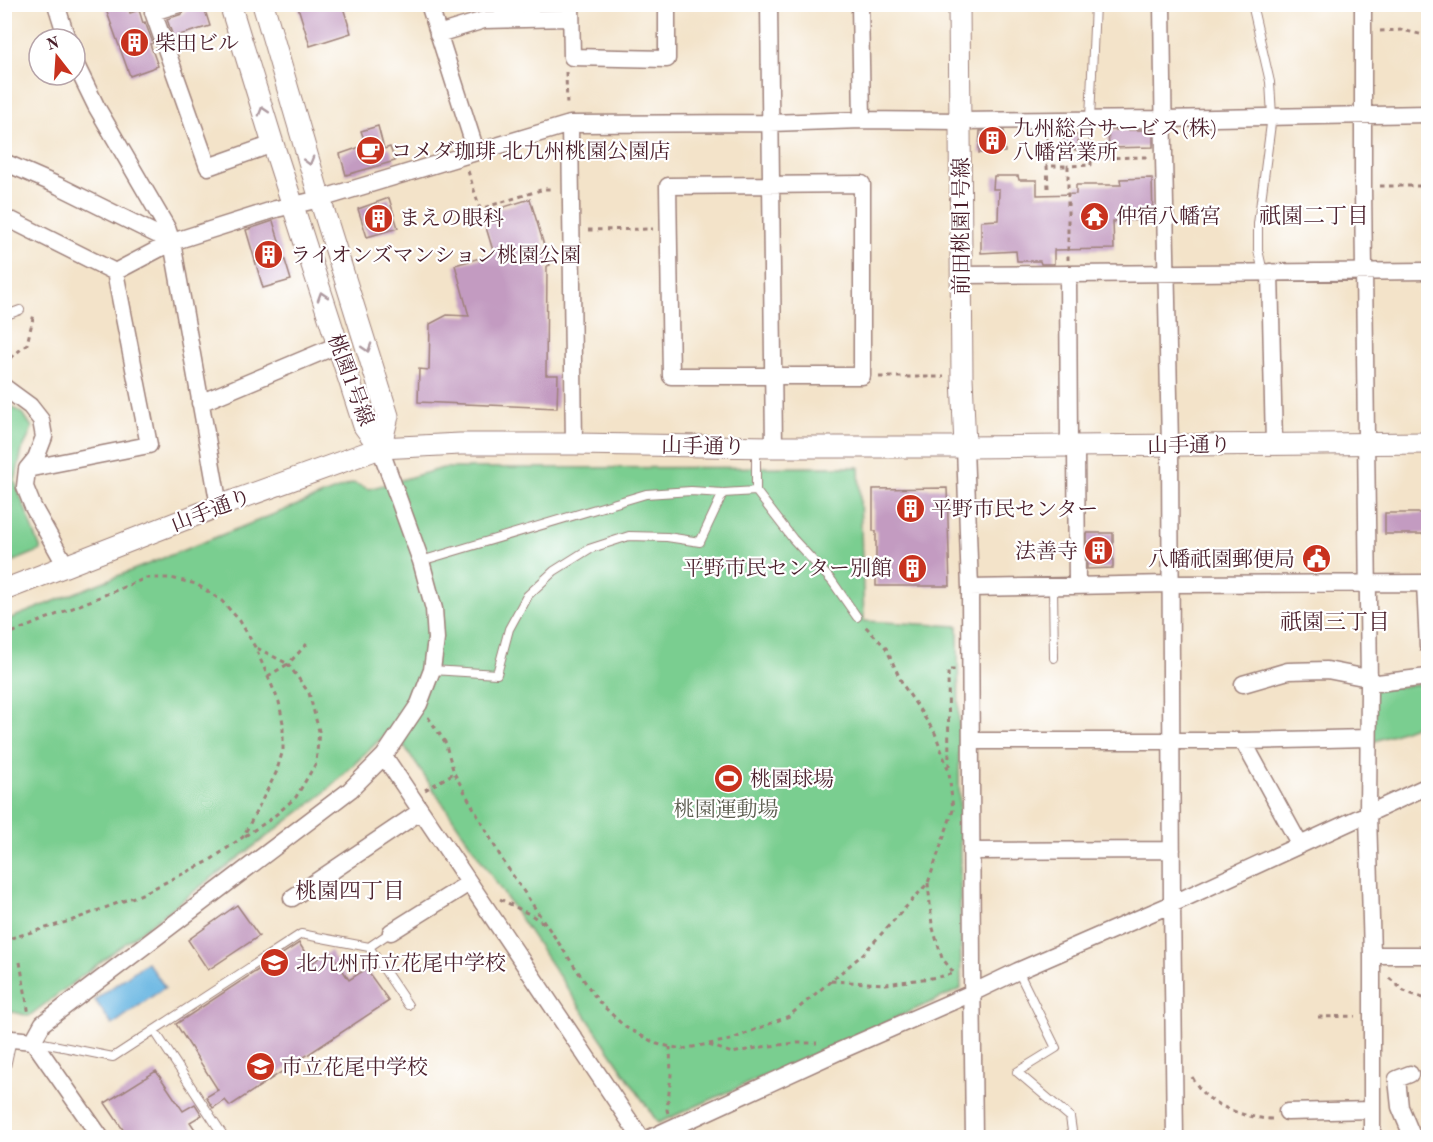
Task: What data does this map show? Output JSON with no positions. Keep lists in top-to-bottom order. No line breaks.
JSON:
{"streets":{"street":["前田桃園1号線","桃園1号線","山手通り"]},"crossings":[["前田桃園1号線","山手通り"],["桃園1号線","山手通り"]],"districts":["祇園二丁目","祇園三丁目","桃園四丁目"],"parks":["桃園運動場"],"places":{"building":["柴田ビル","九州総合サービス(株) 八幡営業所","まえの眼科","ライオンズマンション桃園公園","平野市民センター","法善寺","平野市民センター別館"],"cafe":["コメダ珈琲 北九州桃園公園店"],"temple":["仲宿八幡宮"],"public building":["八幡祇園郵便局"],"sports":["桃園球場"],"school or university":["北九州市立花尾中学校","市立花尾中学校"]},"north":"top"}
